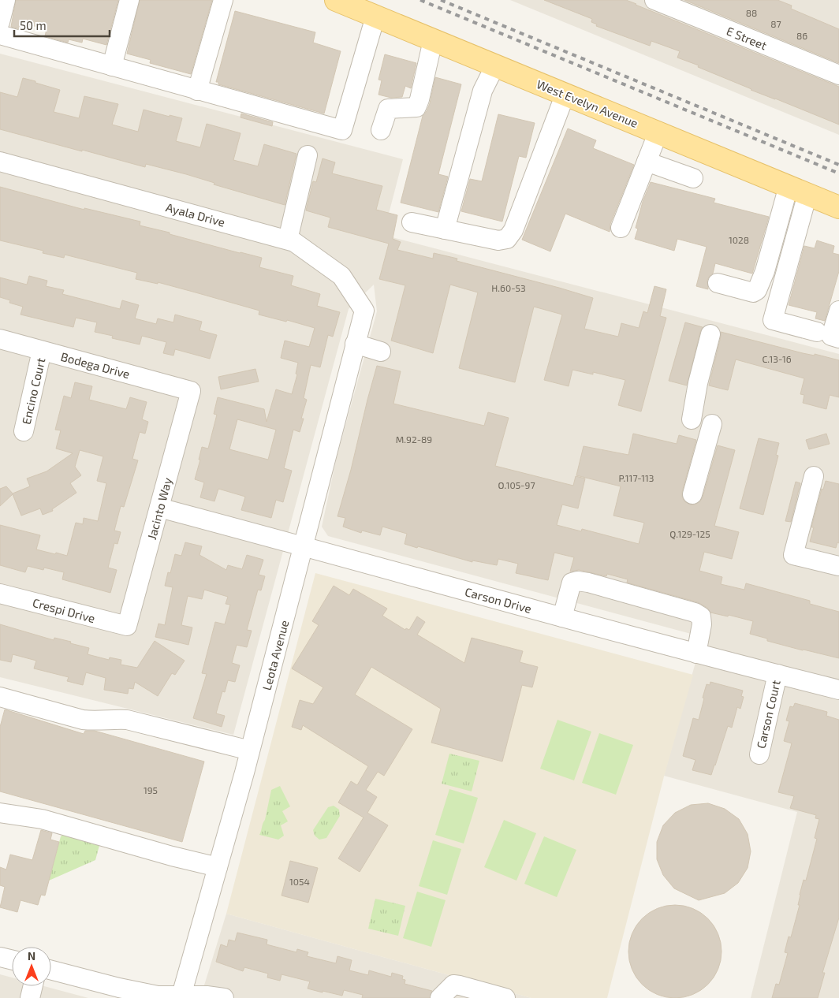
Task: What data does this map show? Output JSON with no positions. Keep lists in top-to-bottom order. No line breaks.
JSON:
{"streets":{"main road":["West Evelyn Avenue"],"street":["E Street","Ayala Drive","Bodega Drive","Encino Court","Jacinto Way","Carson Drive","Crespi Drive","Leota Avenue","Carson Court"]},"crossings":[["Ayala Drive","Leota Avenue"],["Bodega Drive","Encino Court"],["Bodega Drive","Jacinto Way"],["Jacinto Way","Carson Drive"],["Jacinto Way","Crespi Drive"],["Carson Drive","Leota Avenue"],["Carson Drive","Carson Court"]],"house_numbers":["88","87","86","1028","H.60-53","C.13-16","M.92-89","P.117-113","O.105-97","Q.129-125","195","1054"],"scale_bar":"50 m","north":"top"}
